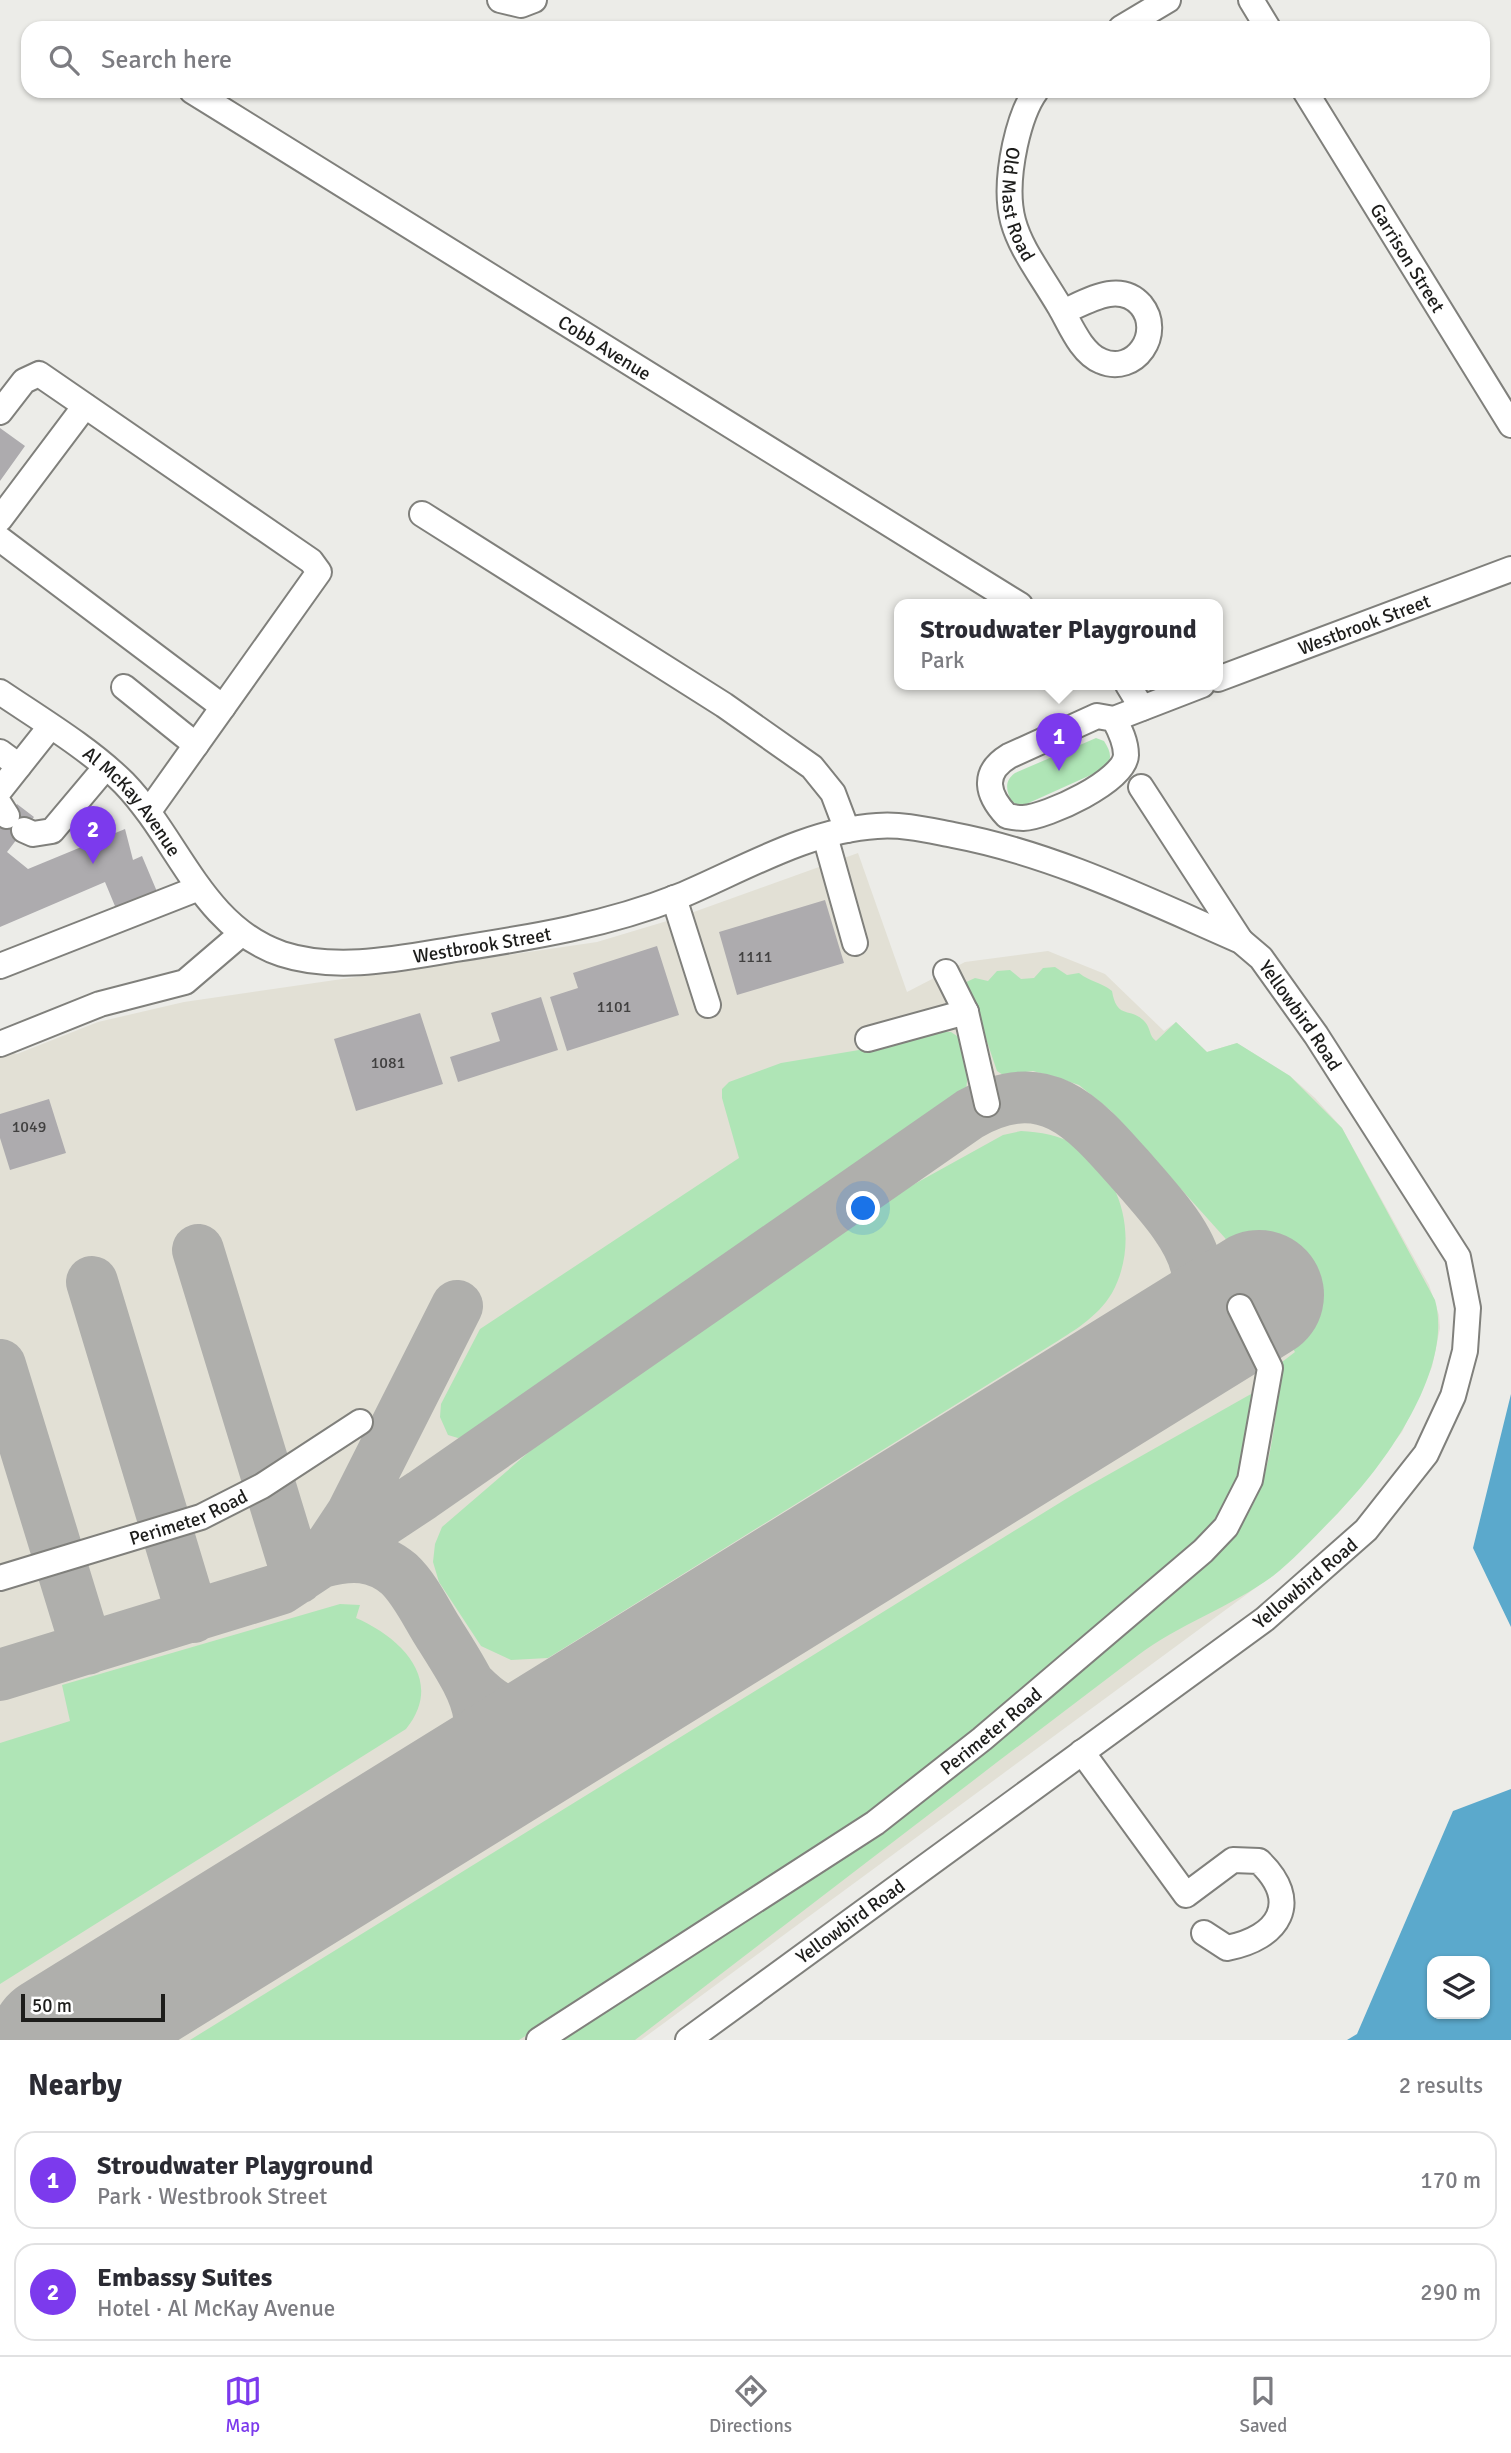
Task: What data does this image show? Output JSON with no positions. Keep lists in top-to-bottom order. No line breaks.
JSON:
{"streets":{"street":["Old Mast Road","Garrison Street","Cobb Avenue","Westbrook Street","Al McKay Avenue","Yellowbird Road","Perimeter Road"]},"crossings":[["Westbrook Street","Al McKay Avenue"],["Westbrook Street","Yellowbird Road"]],"house_numbers":["1111","1101","1081","1049"],"scale_bar":"50 m","page":{"search":"Search here","popup":["Stroudwater Playground","Park"],"pins":["1","2"],"scale":"50 m","heading":["Nearby","2 results"],"list":[{"mark":"1","name":"Stroudwater Playground","note":"Park · Westbrook Street","value":"170 m"},{"mark":"2","name":"Embassy Suites","note":"Hotel · Al McKay Avenue","value":"290 m"}],"nav":["Map","Directions","Saved"]}}
